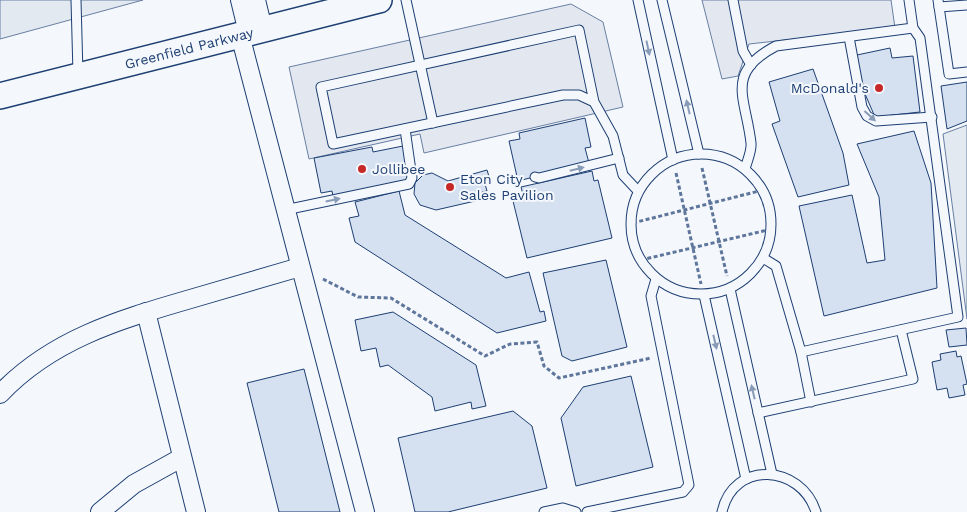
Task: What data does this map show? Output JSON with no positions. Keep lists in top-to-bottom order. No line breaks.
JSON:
{"streets":{"main road":["Greenfield Parkway"]},"places":["McDonald's","Jollibee","Eton City Sales Pavilion"]}
